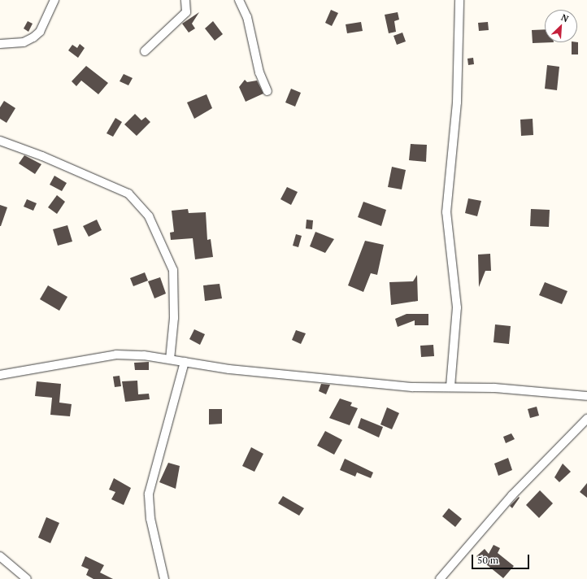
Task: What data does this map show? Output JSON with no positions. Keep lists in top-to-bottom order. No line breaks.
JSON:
{"scale_bar":"50 m","north":"top right"}
